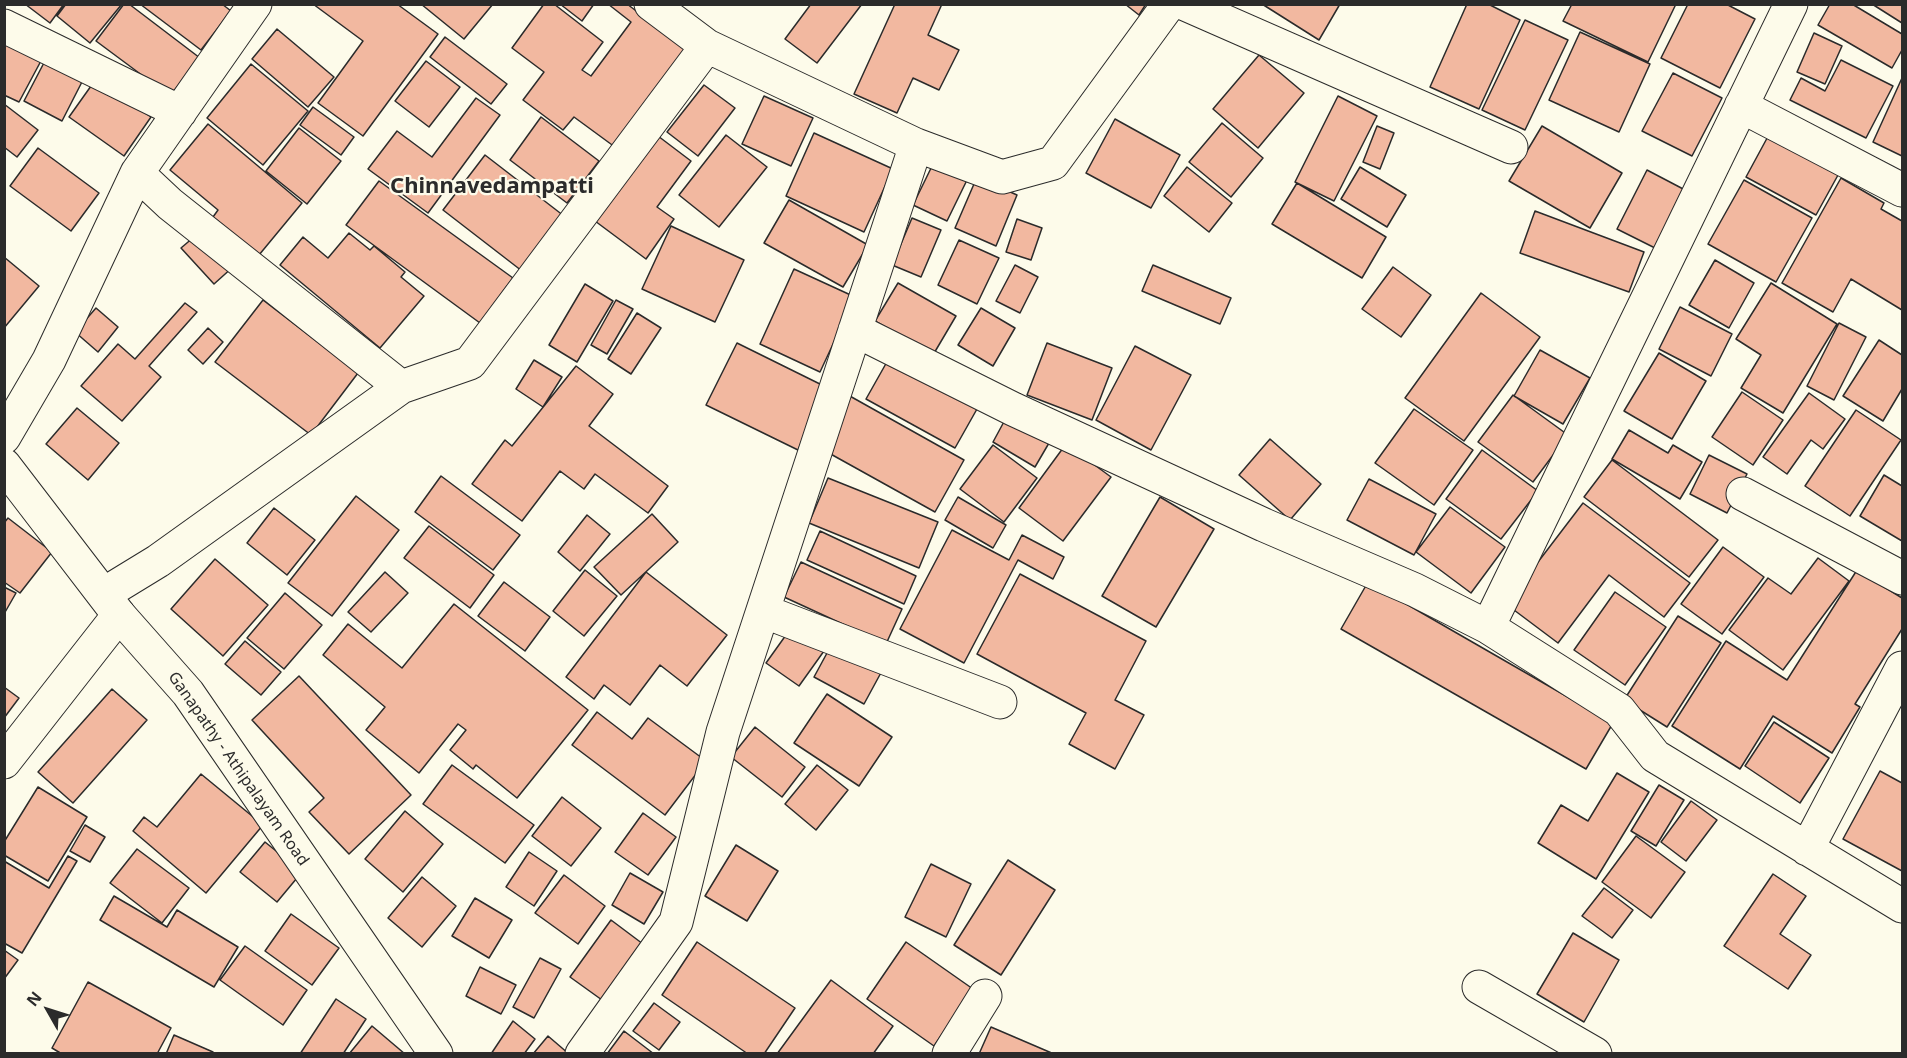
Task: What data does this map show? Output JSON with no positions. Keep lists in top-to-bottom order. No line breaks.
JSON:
{"streets":{"street":["Ganapathy - Athipalayam Road"]},"districts":["Chinnavedampatti"],"north":"top left"}
